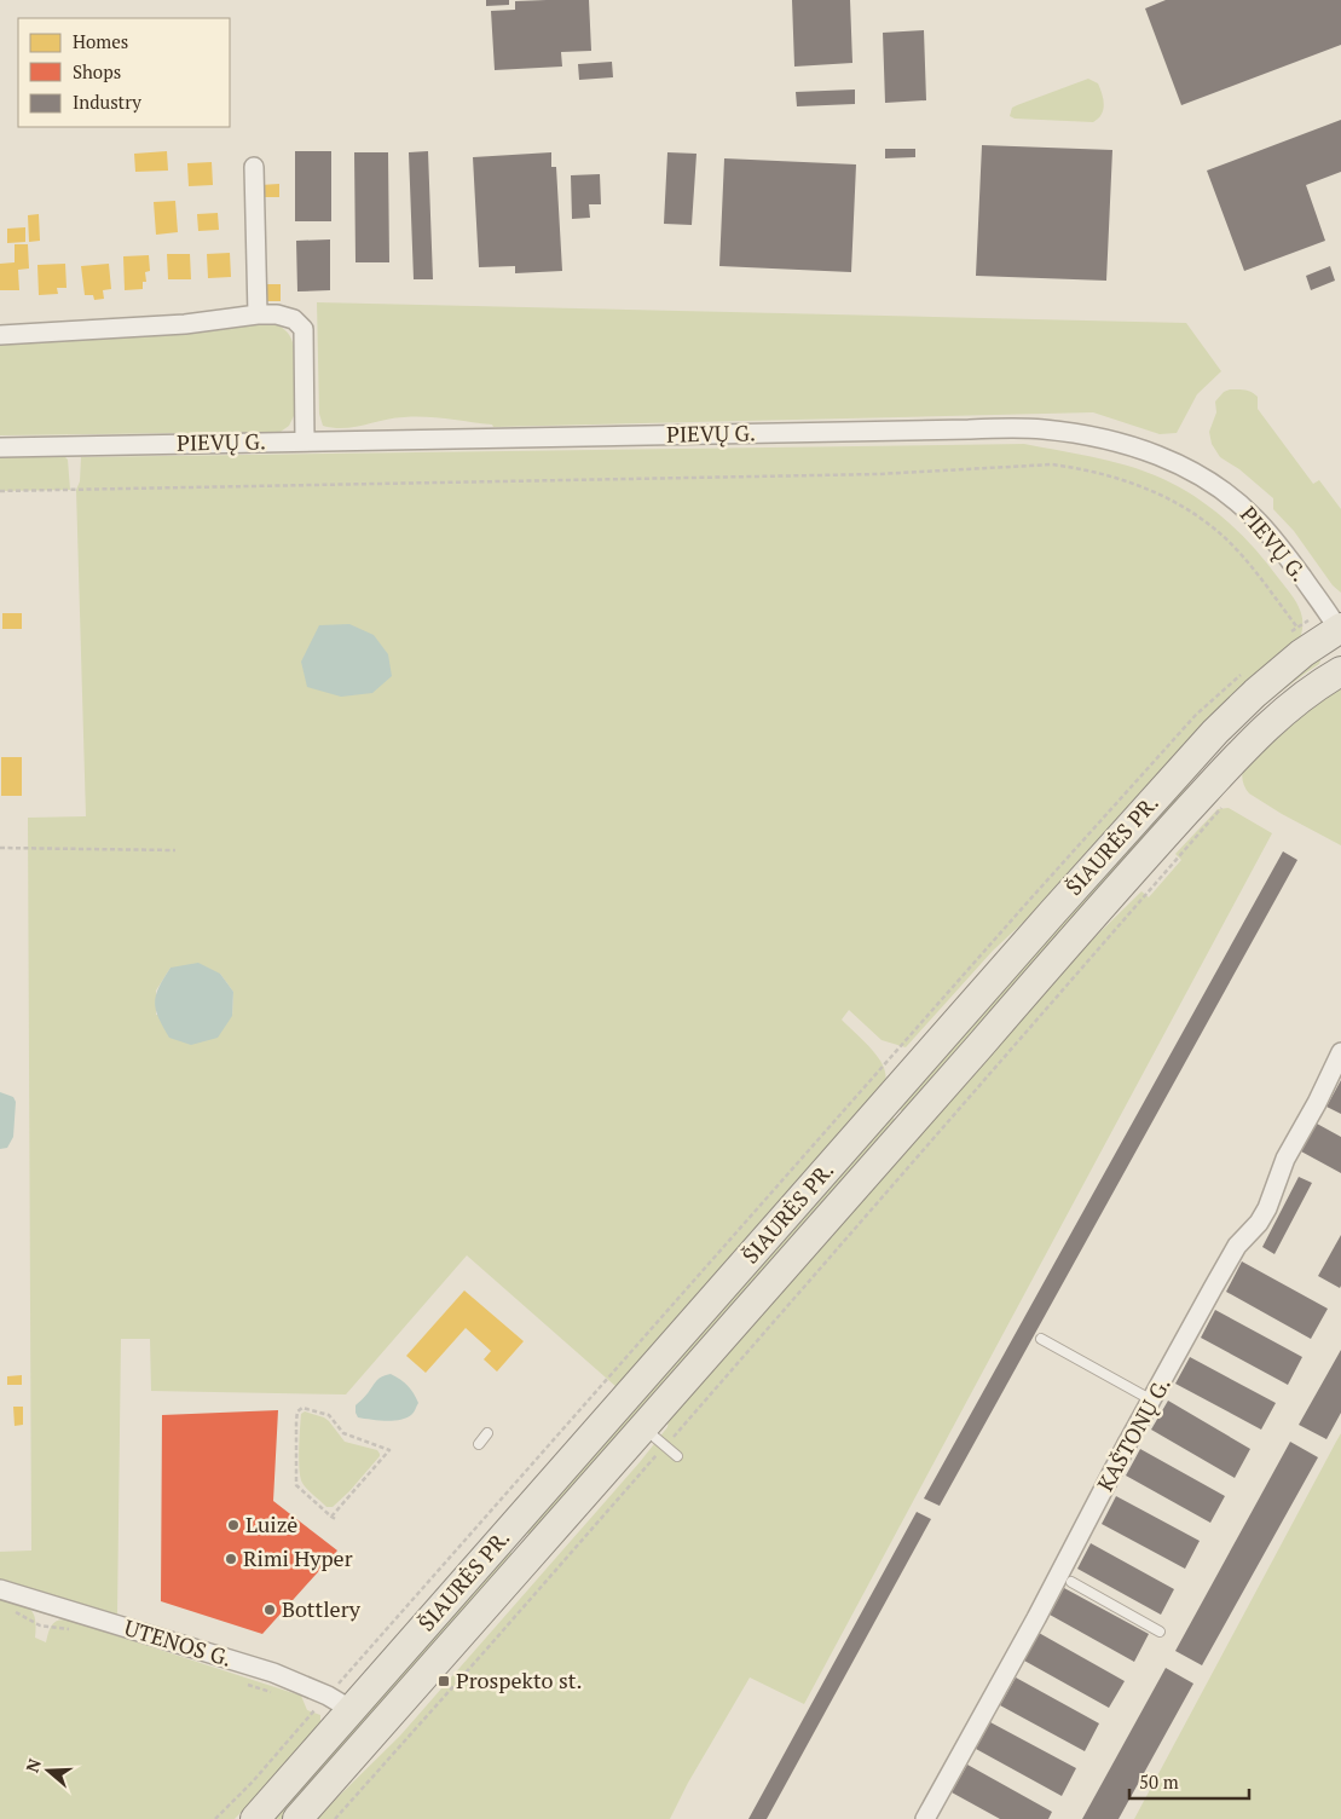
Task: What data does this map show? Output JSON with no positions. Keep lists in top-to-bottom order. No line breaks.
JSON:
{"streets":{"main road":["ŠIAURĖS PR."],"street":["PIEVŲ G.","KAŠTONŲ G.","UTENOS G."]},"crossings":[["PIEVŲ G.","ŠIAURĖS PR."],["ŠIAURĖS PR.","UTENOS G."]],"places":{"other":["Luizė","Rimi Hyper","Bottlery"],"transit":["Prospekto st."]},"legend":["Homes","Shops","Industry"],"scale_bar":"50 m","north":"left"}
